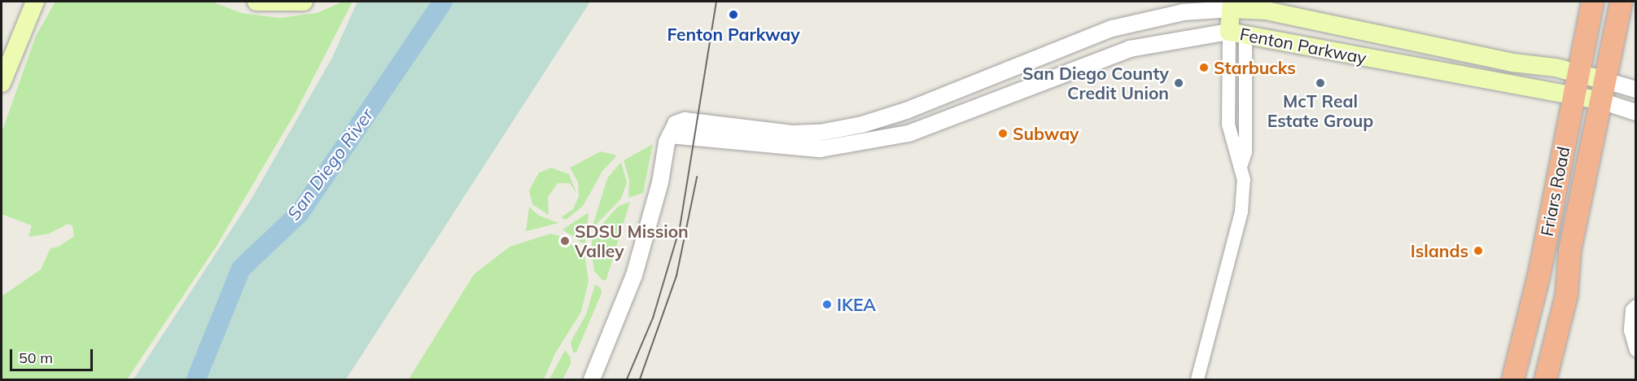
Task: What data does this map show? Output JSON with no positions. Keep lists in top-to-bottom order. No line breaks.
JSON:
{"streets":{"highway":["Friars Road"],"main road":["Fenton Parkway"]},"crossings":[["Fenton Parkway","Friars Road"]],"water":["San Diego River"],"places":["Fenton Parkway","Starbucks","San Diego County Credit Union","McT Real Estate Group","Subway","SDSU Mission Valley","Islands","IKEA"],"scale_bar":"50 m"}
